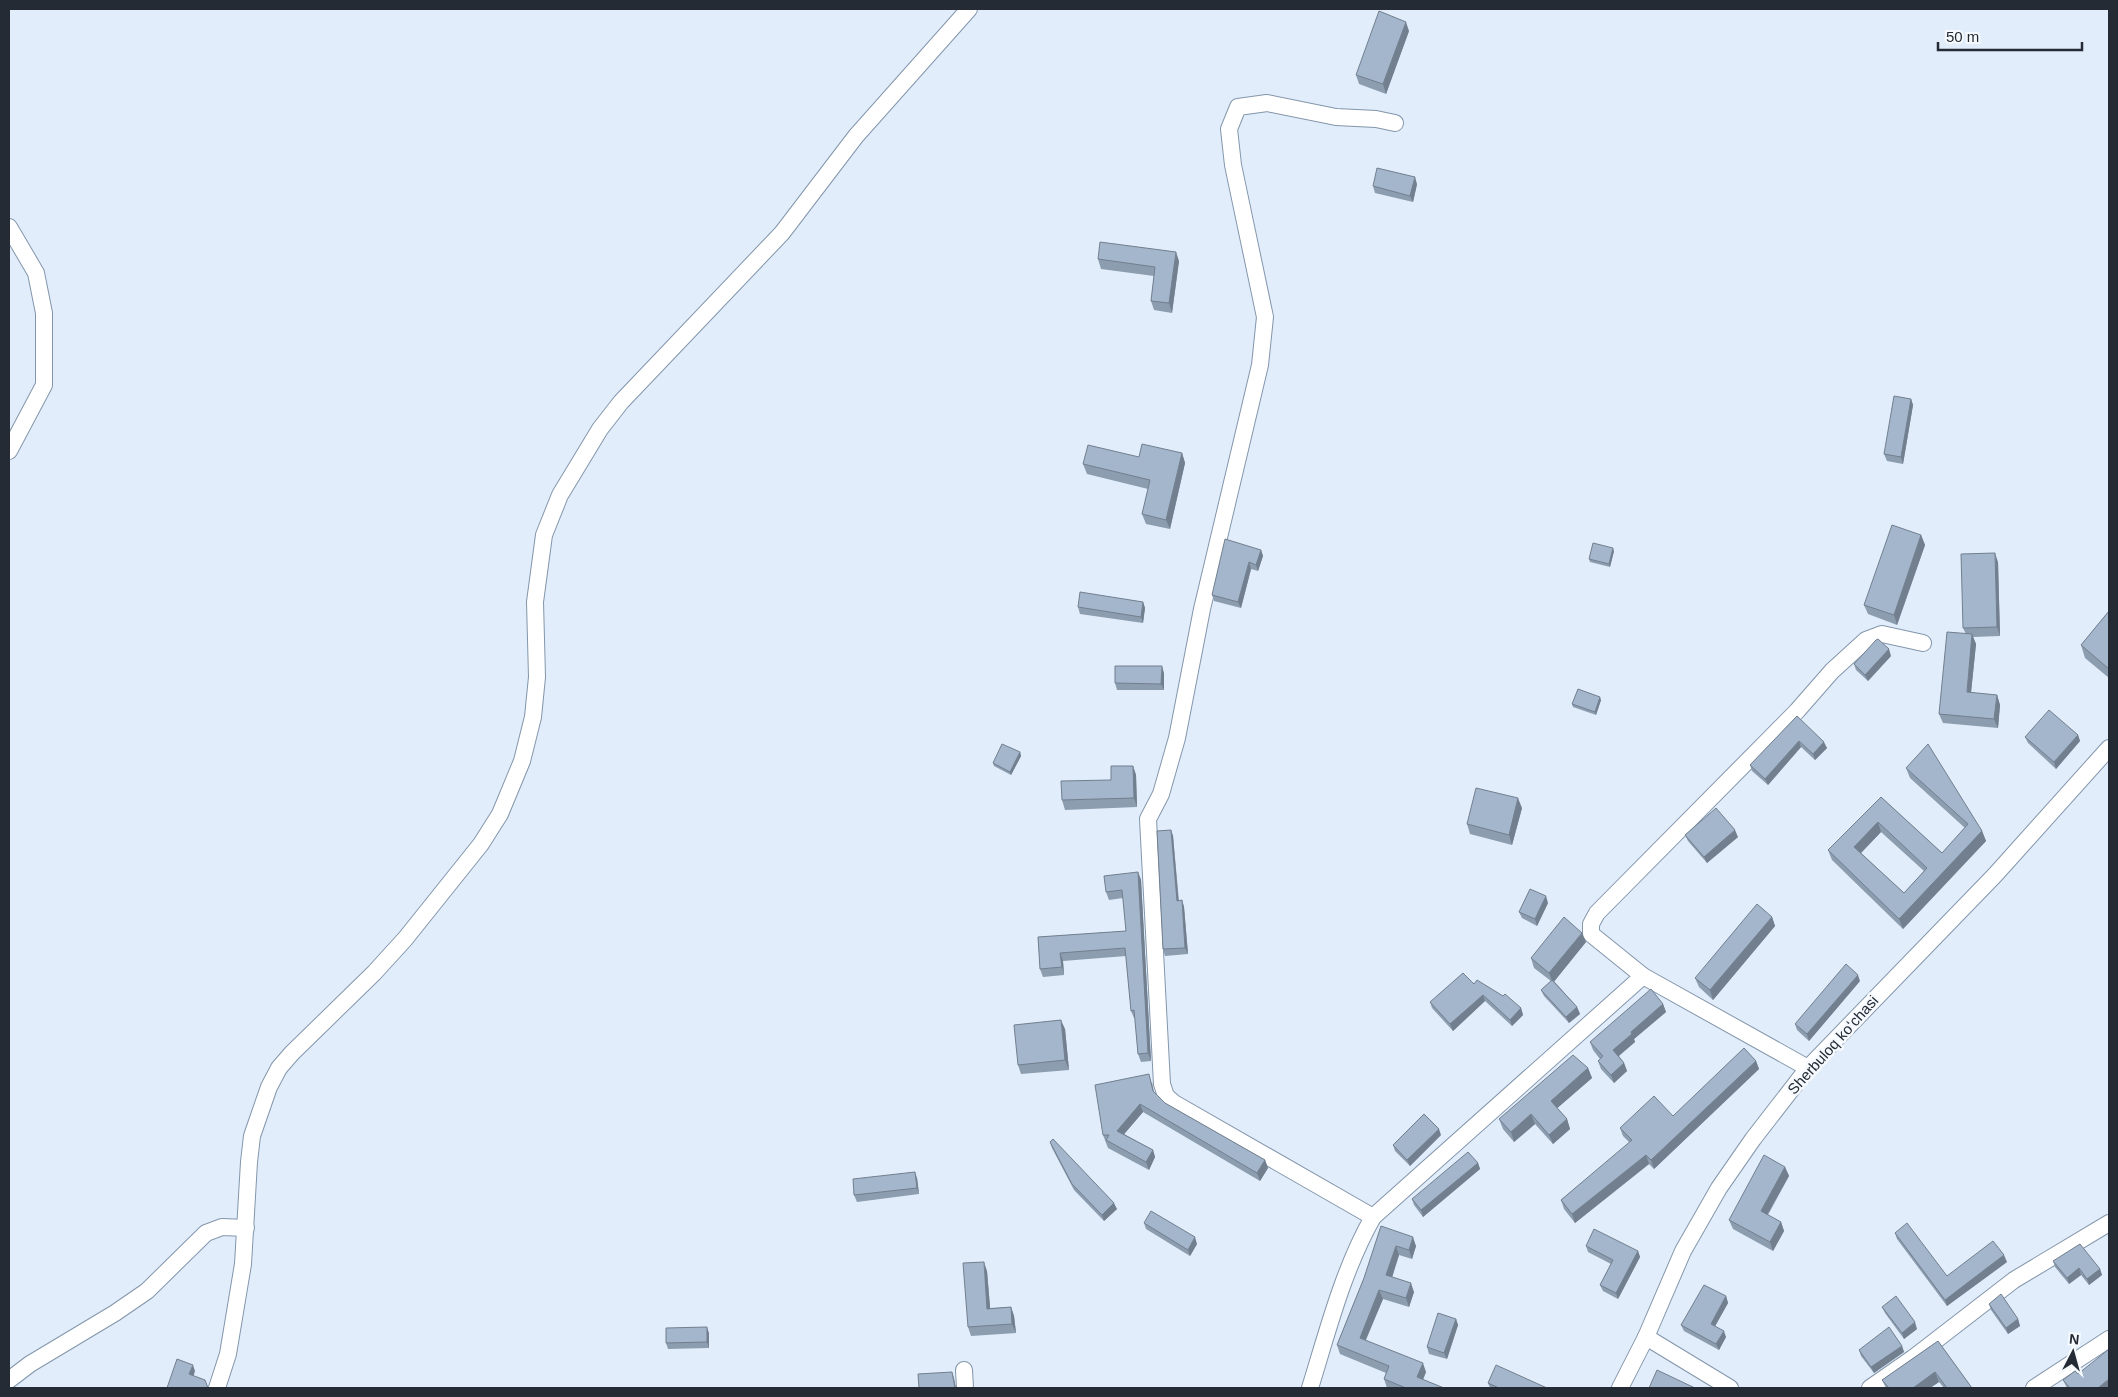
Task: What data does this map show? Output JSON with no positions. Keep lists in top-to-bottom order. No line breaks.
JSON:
{"streets":{"street":["Sherbuloq koʻchasi"]},"scale_bar":"50 m","north":"top"}
